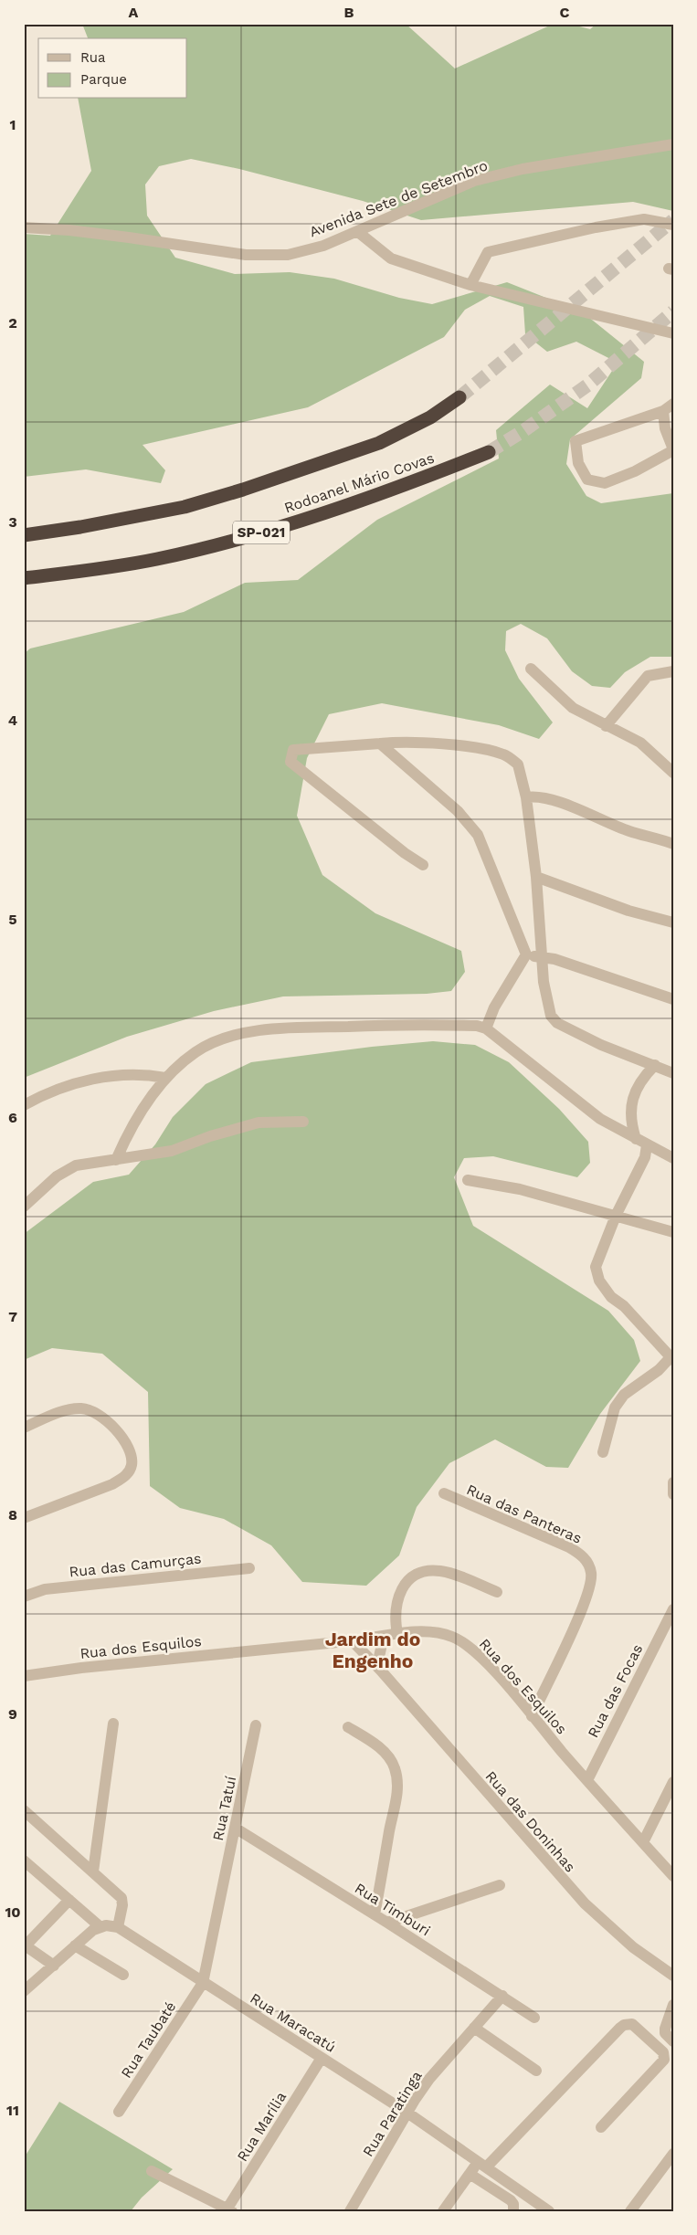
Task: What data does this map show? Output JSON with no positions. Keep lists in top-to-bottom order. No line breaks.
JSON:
{"streets":{"highway":["Rodoanel Mário Covas","SP-021"],"street":["Avenida Sete de Setembro","Rua das Panteras","Rua das Camurças","Rua dos Esquilos","Rua das Focas","Rua Tatuí","Rua das Doninhas","Rua Timburi","Rua Maracatú","Rua Taubaté","Rua Paratinga","Rua Marília"]},"crossings":[["Rua das Panteras","Rua dos Esquilos"],["Rua dos Esquilos","Rua das Focas"],["Rua dos Esquilos","Rua das Doninhas"],["Rua Tatuí","Rua Timburi"],["Rua Tatuí","Rua Maracatú"],["Rua Tatuí","Rua Taubaté"],["Rua Timburi","Rua Paratinga"],["Rua Maracatú","Rua Taubaté"],["Rua Maracatú","Rua Paratinga"],["Rua Maracatú","Rua Marília"]],"districts":["Jardim do Engenho"],"legend":["Rua","Parque"],"grid":{"columns":["A","B","C"],"rows":["1","2","3","4","5","6","7","8","9","10","11"]}}
